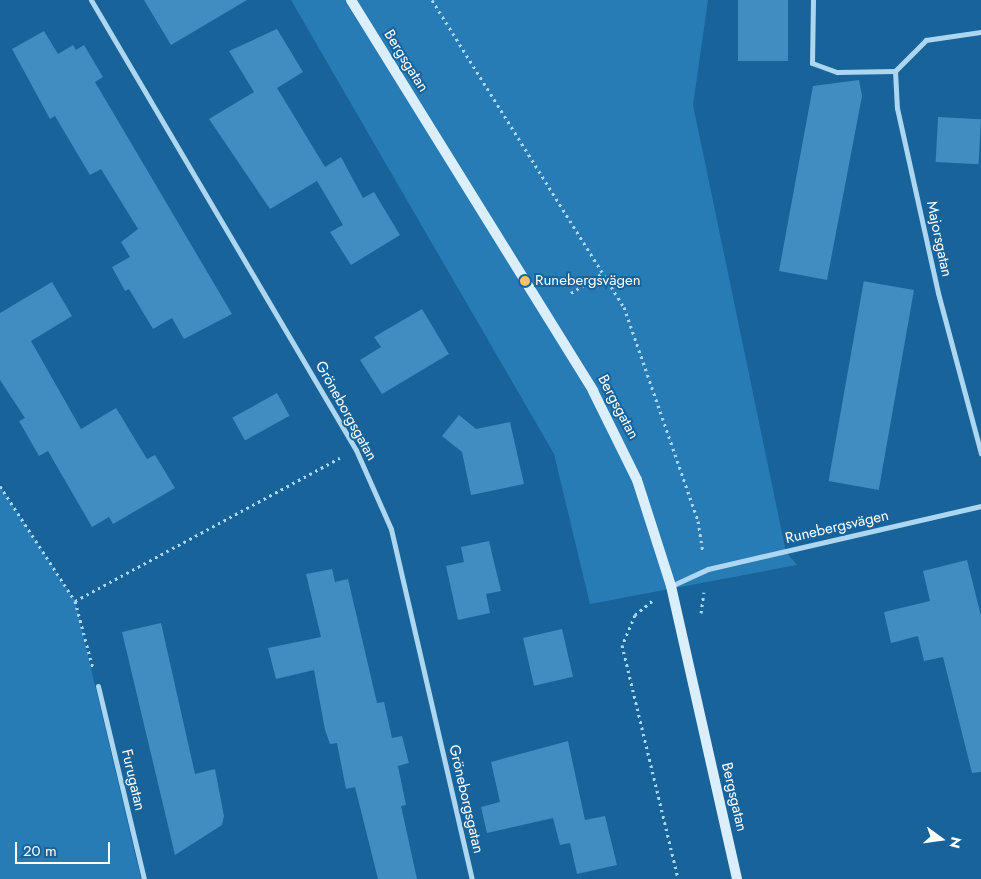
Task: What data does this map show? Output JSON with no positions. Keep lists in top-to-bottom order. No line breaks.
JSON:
{"streets":{"street":["Bergsgatan","Majorsgatan","Gröneborgsgatan","Runebergsvägen","Furugatan"]},"crossings":[["Bergsgatan","Runebergsvägen"]],"places":["Runebergsvägen"],"scale_bar":"20 m","north":"right"}
